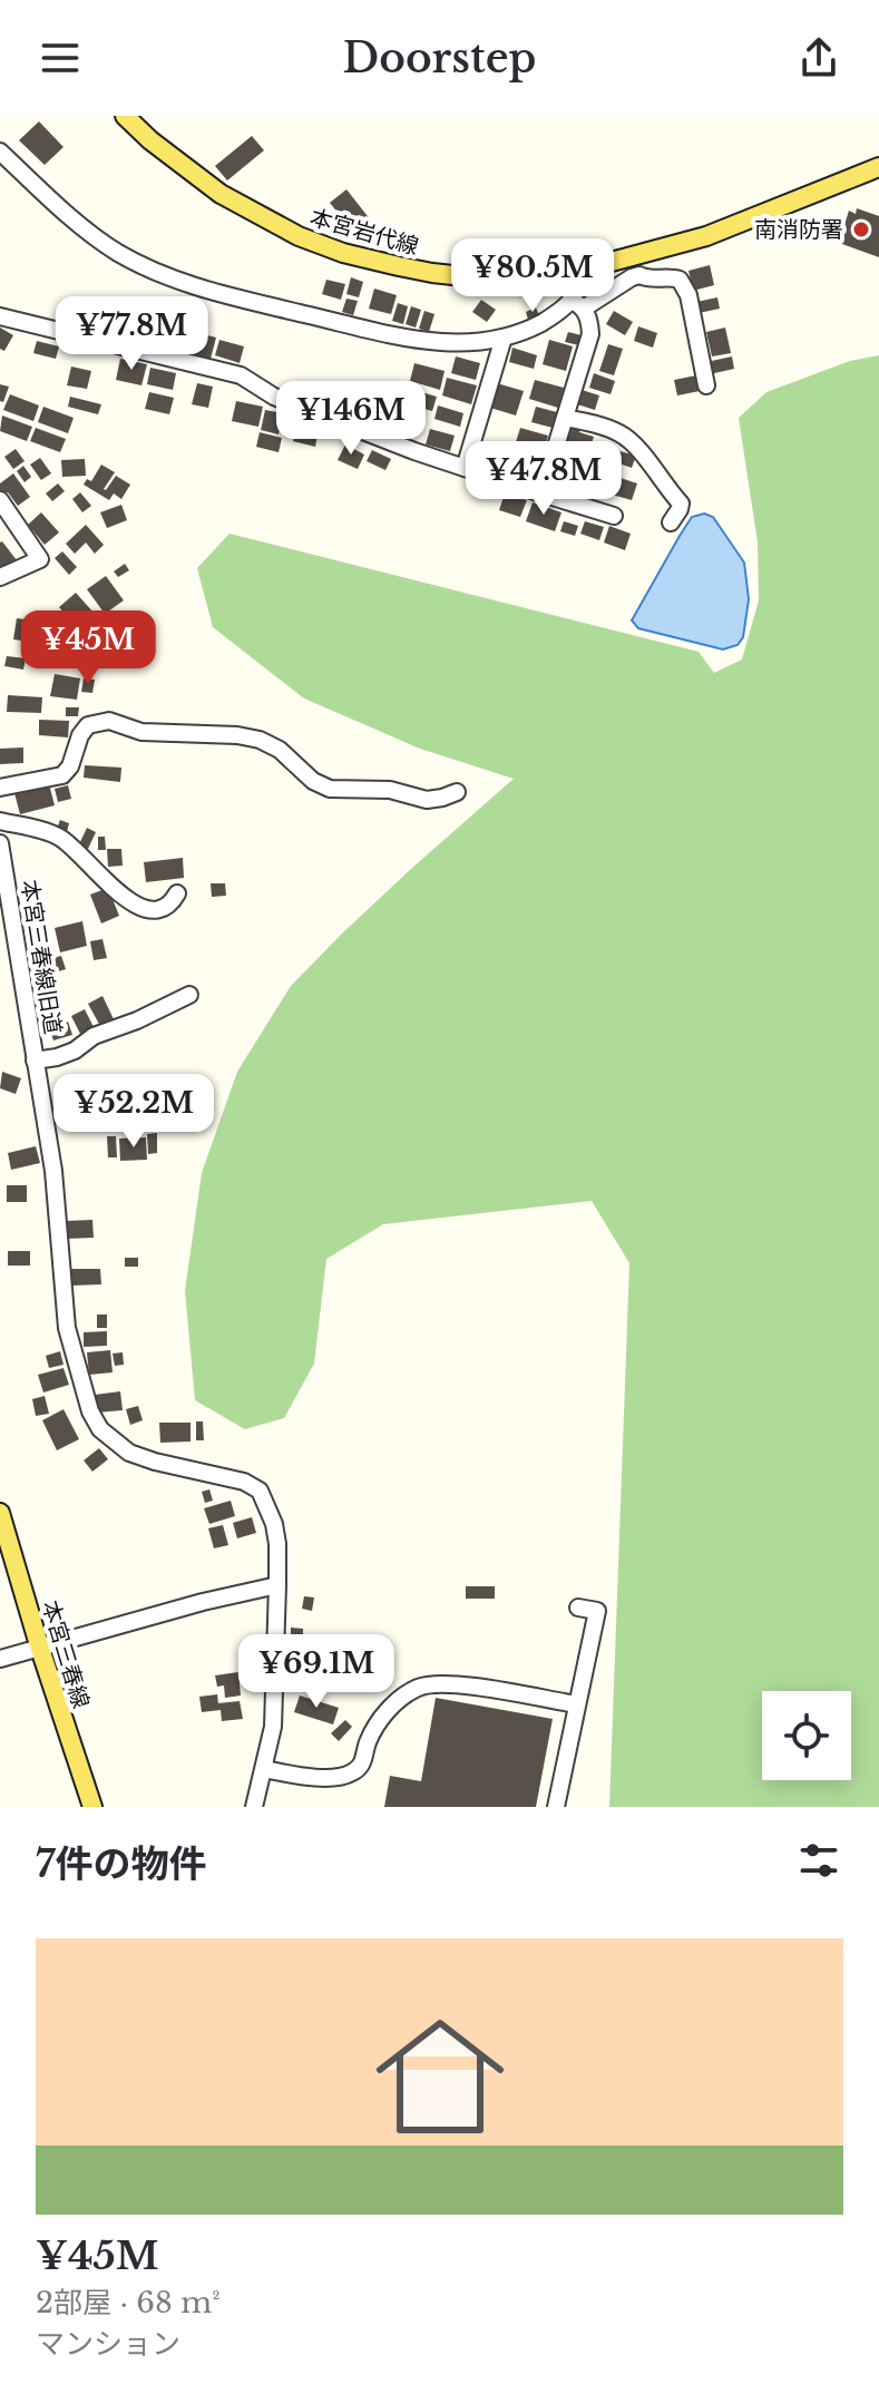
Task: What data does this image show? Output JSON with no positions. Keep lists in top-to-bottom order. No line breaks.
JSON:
{"streets":{"main road":["本宮岩代線","本宮三春線"],"street":["本宮三春線旧道"]},"places":["南消防署"],"page":{"header":"Doorstep","price":["¥80.5M","¥77.8M","¥146M","¥47.8M","¥45M","¥52.2M","¥69.1M"],"heading":"7件の物件","list":[{"name":"¥45M","note":"2部屋 · 68 m² · マンション"}]}}
